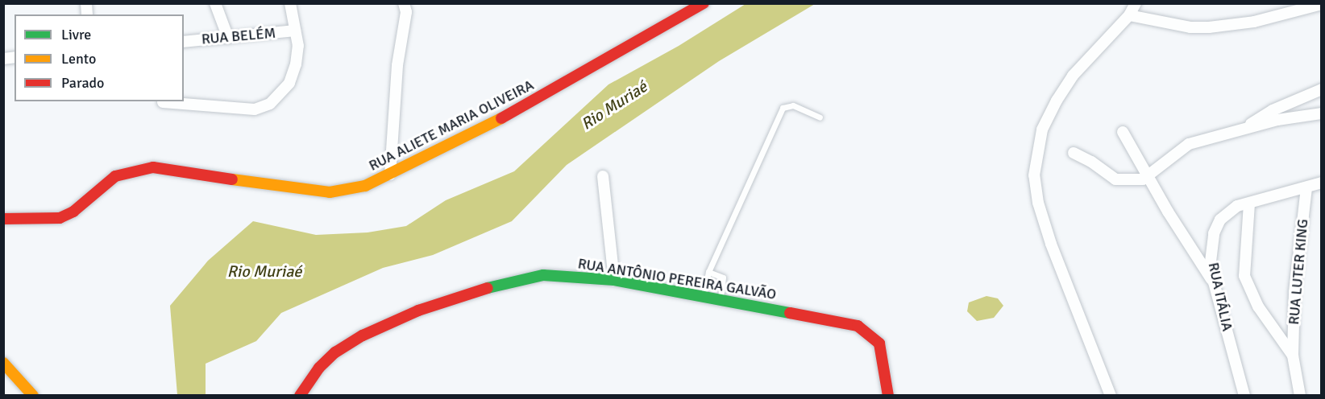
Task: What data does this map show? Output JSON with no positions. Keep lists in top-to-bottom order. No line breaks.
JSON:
{"streets":{"main road":["RUA ALIETE MARIA OLIVEIRA","RUA ANTÔNIO PEREIRA GALVÃO"],"street":["RUA BELÉM","RUA LUTER KING","RUA ITÁLIA"]},"crossings":[["RUA LUTER KING","RUA ITÁLIA"]],"water":["Rio Muriaé"],"legend":["Livre","Lento","Parado"]}
